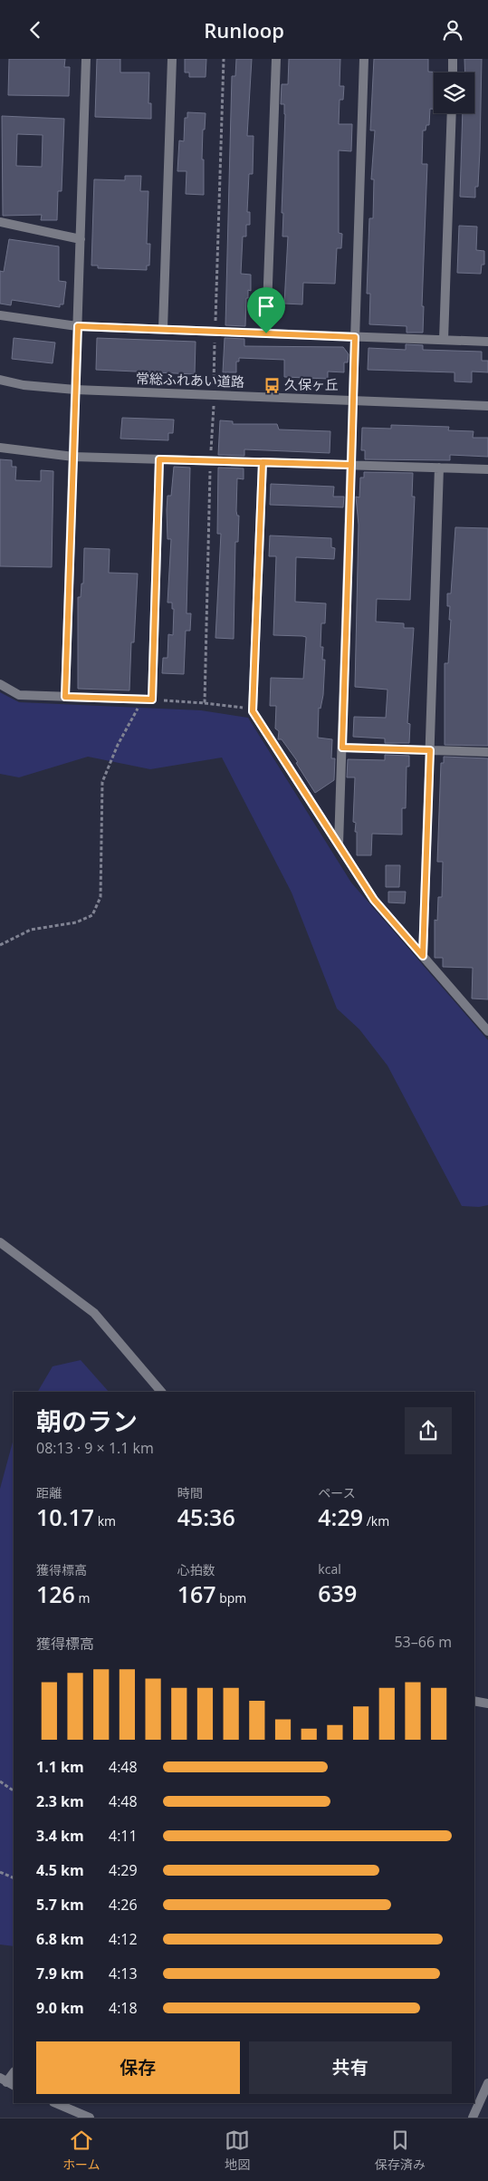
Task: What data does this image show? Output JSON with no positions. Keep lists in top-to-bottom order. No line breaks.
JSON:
{"streets":{"street":["常総ふれあい道路"]},"places":{"bus stop":["久保ヶ丘"]},"page":{"header":"Runloop","heading":["朝のラン","08:13 · 9 × 1.1 km"],"stats":[["距離","10.17 km"],["時間","45:36"],["ペース","4:29 /km"],["獲得標高","126 m"],["心拍数","167 bpm"],["kcal","639"]],"chart":["獲得標高","53–66 m"],"list":[{"name":"1.1 km","note":"4:48"},{"name":"2.3 km","note":"4:48"},{"name":"3.4 km","note":"4:11"},{"name":"4.5 km","note":"4:29"},{"name":"5.7 km","note":"4:26"},{"name":"6.8 km","note":"4:12"},{"name":"7.9 km","note":"4:13"},{"name":"9.0 km","note":"4:18"}],"buttons":["保存","共有"],"tabs":["ホーム","地図","保存済み"]}}
